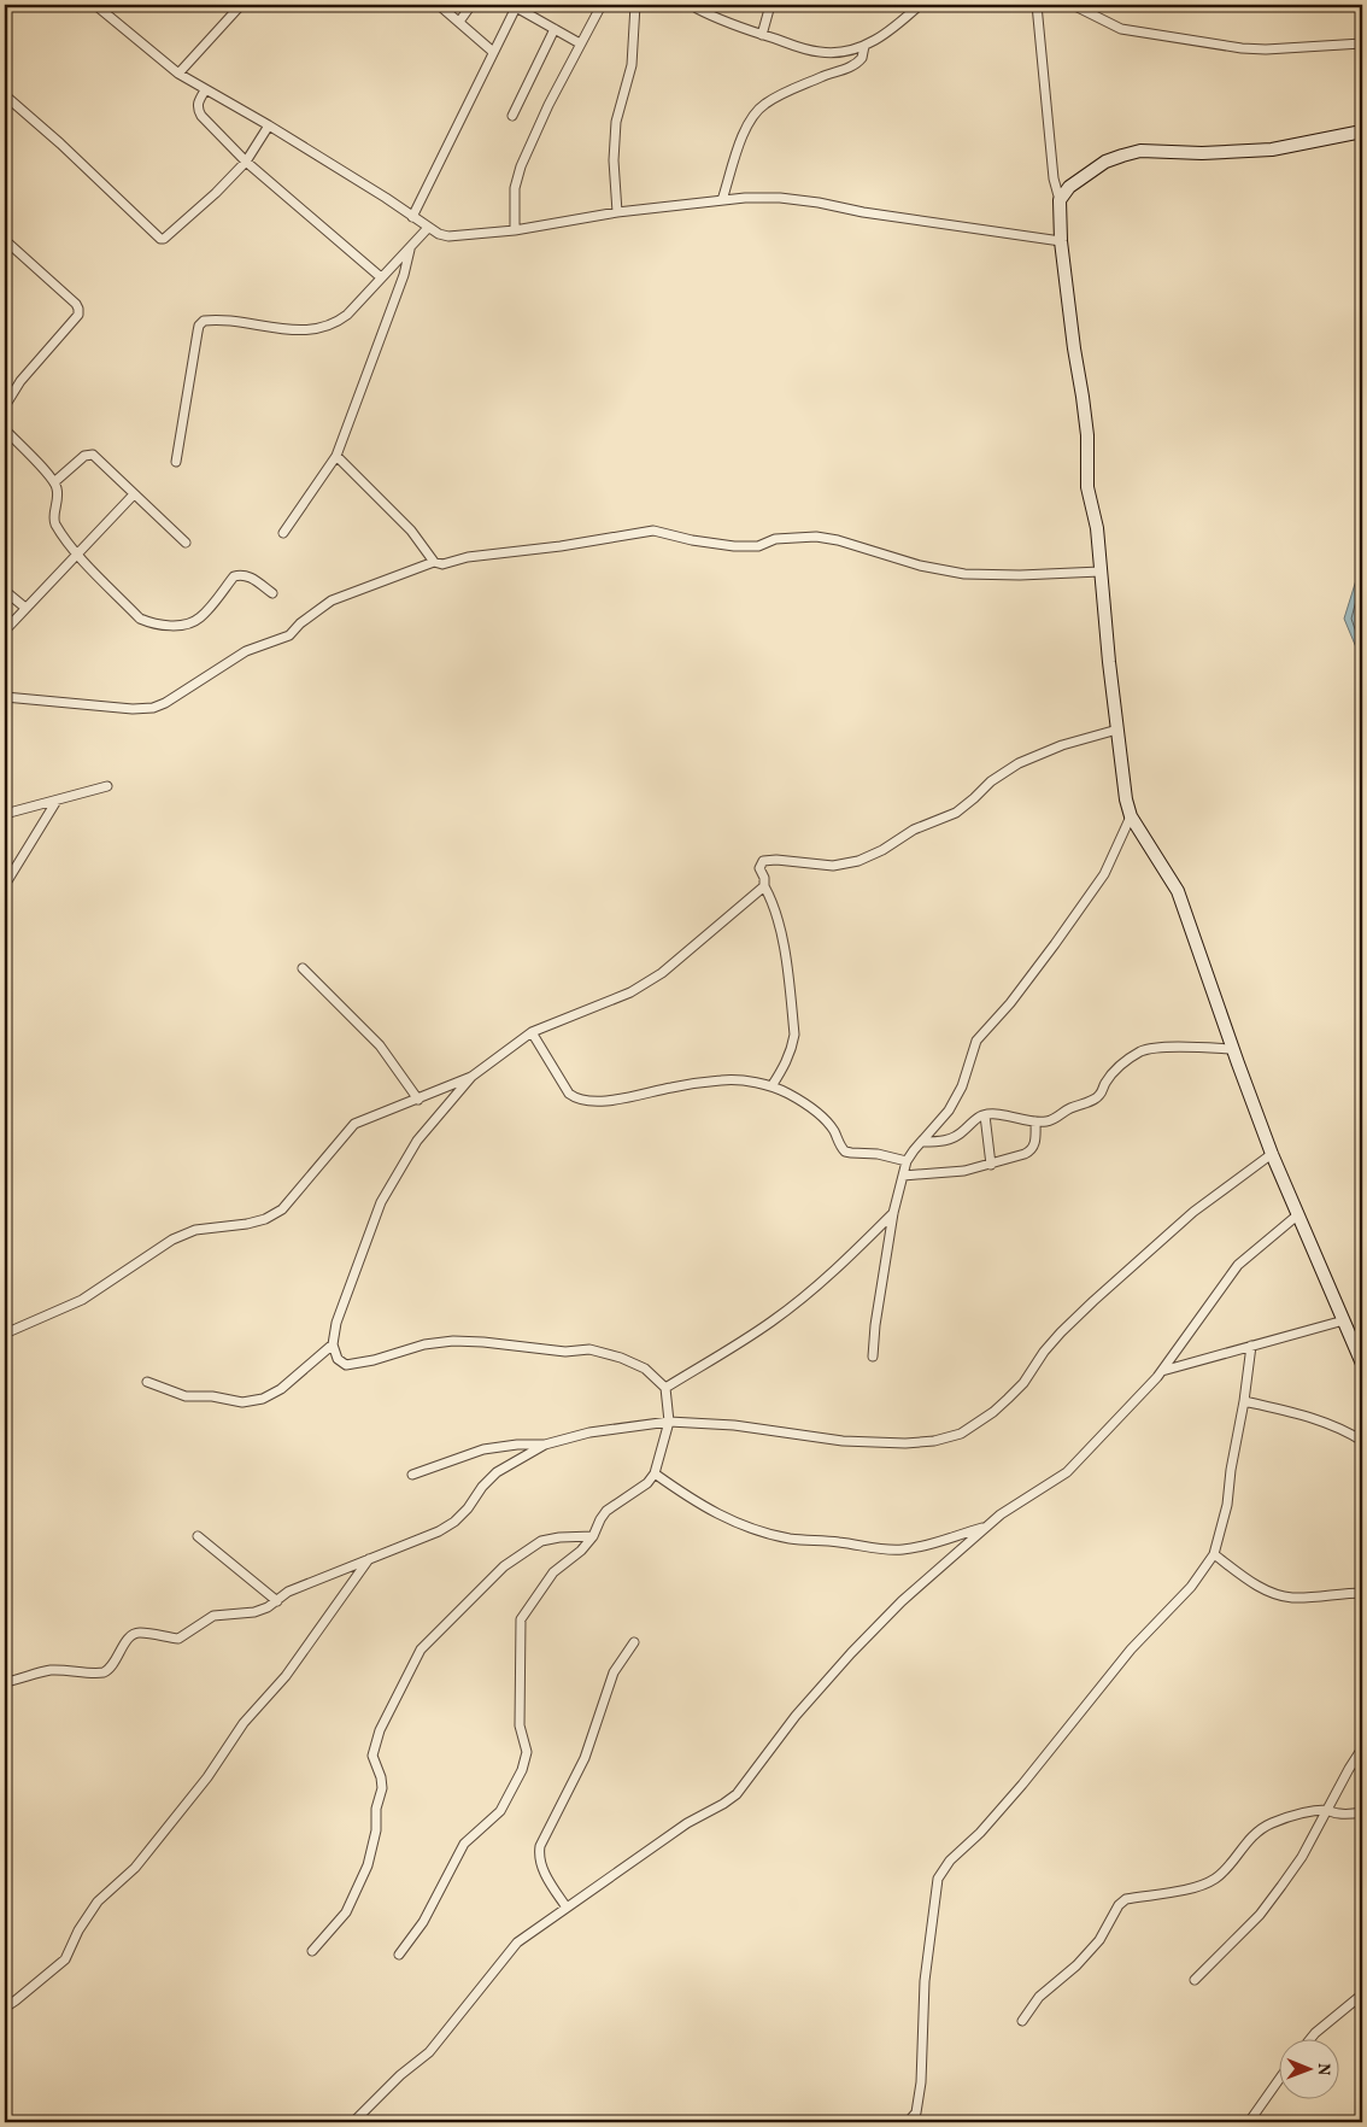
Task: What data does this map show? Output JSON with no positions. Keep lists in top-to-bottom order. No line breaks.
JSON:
{"north":"right"}
